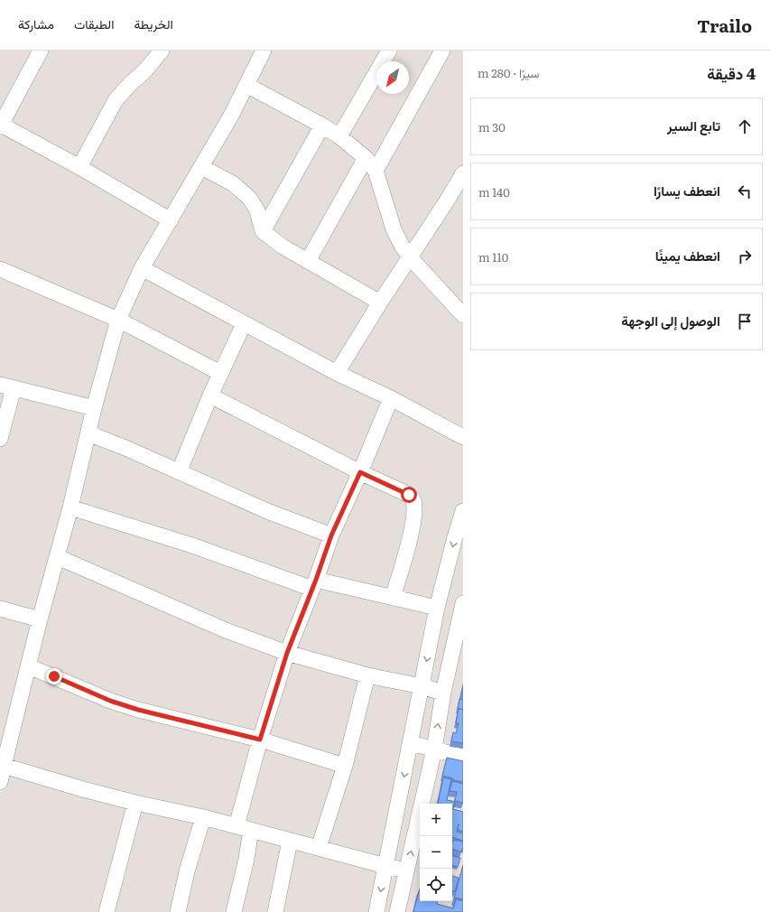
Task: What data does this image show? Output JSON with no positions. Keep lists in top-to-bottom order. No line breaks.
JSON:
{"north":"bottom left","page":{"header":"Trailo","nav":["الخريطة","الطبقات","مشاركة"],"heading":["4 دقيقة","سيرًا · 280 m"],"list":[["تابع السير","30 m"],["انعطف يسارًا","140 m"],["انعطف يمينًا","110 m"],"الوصول إلى الوجهة"],"map_buttons":["+","−"]}}
